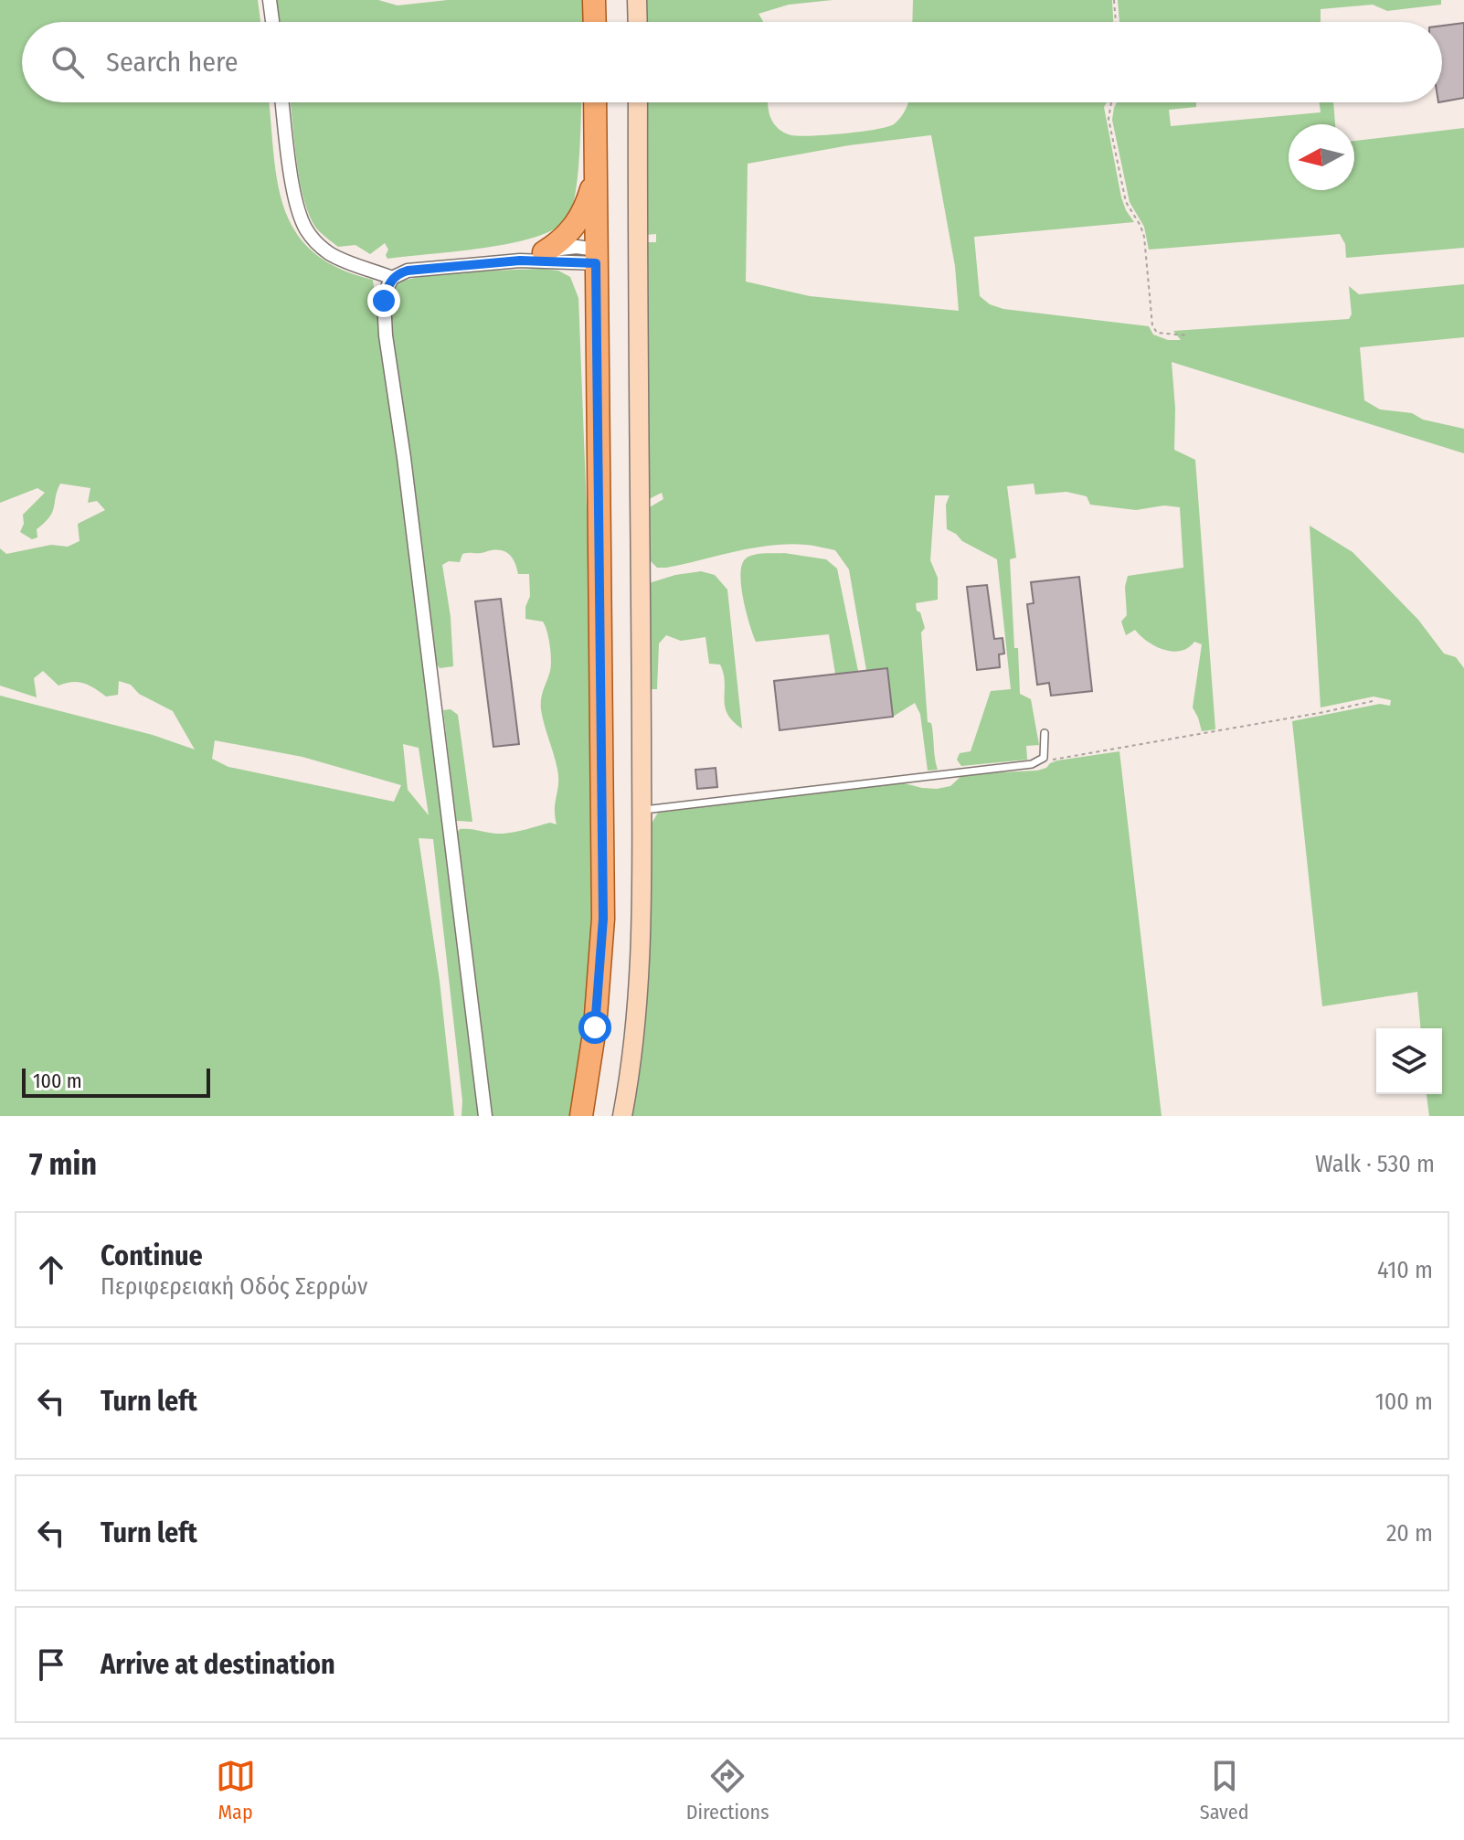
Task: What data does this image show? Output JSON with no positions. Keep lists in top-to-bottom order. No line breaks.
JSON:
{"scale_bar":"100 m","north":"left","page":{"search":"Search here","scale":"100 m","heading":["7 min","Walk · 530 m"],"list":[["Continue","Περιφερειακή Οδός Σερρών","410 m"],["Turn left","100 m"],["Turn left","20 m"],"Arrive at destination"],"nav":["Map","Directions","Saved"]}}
